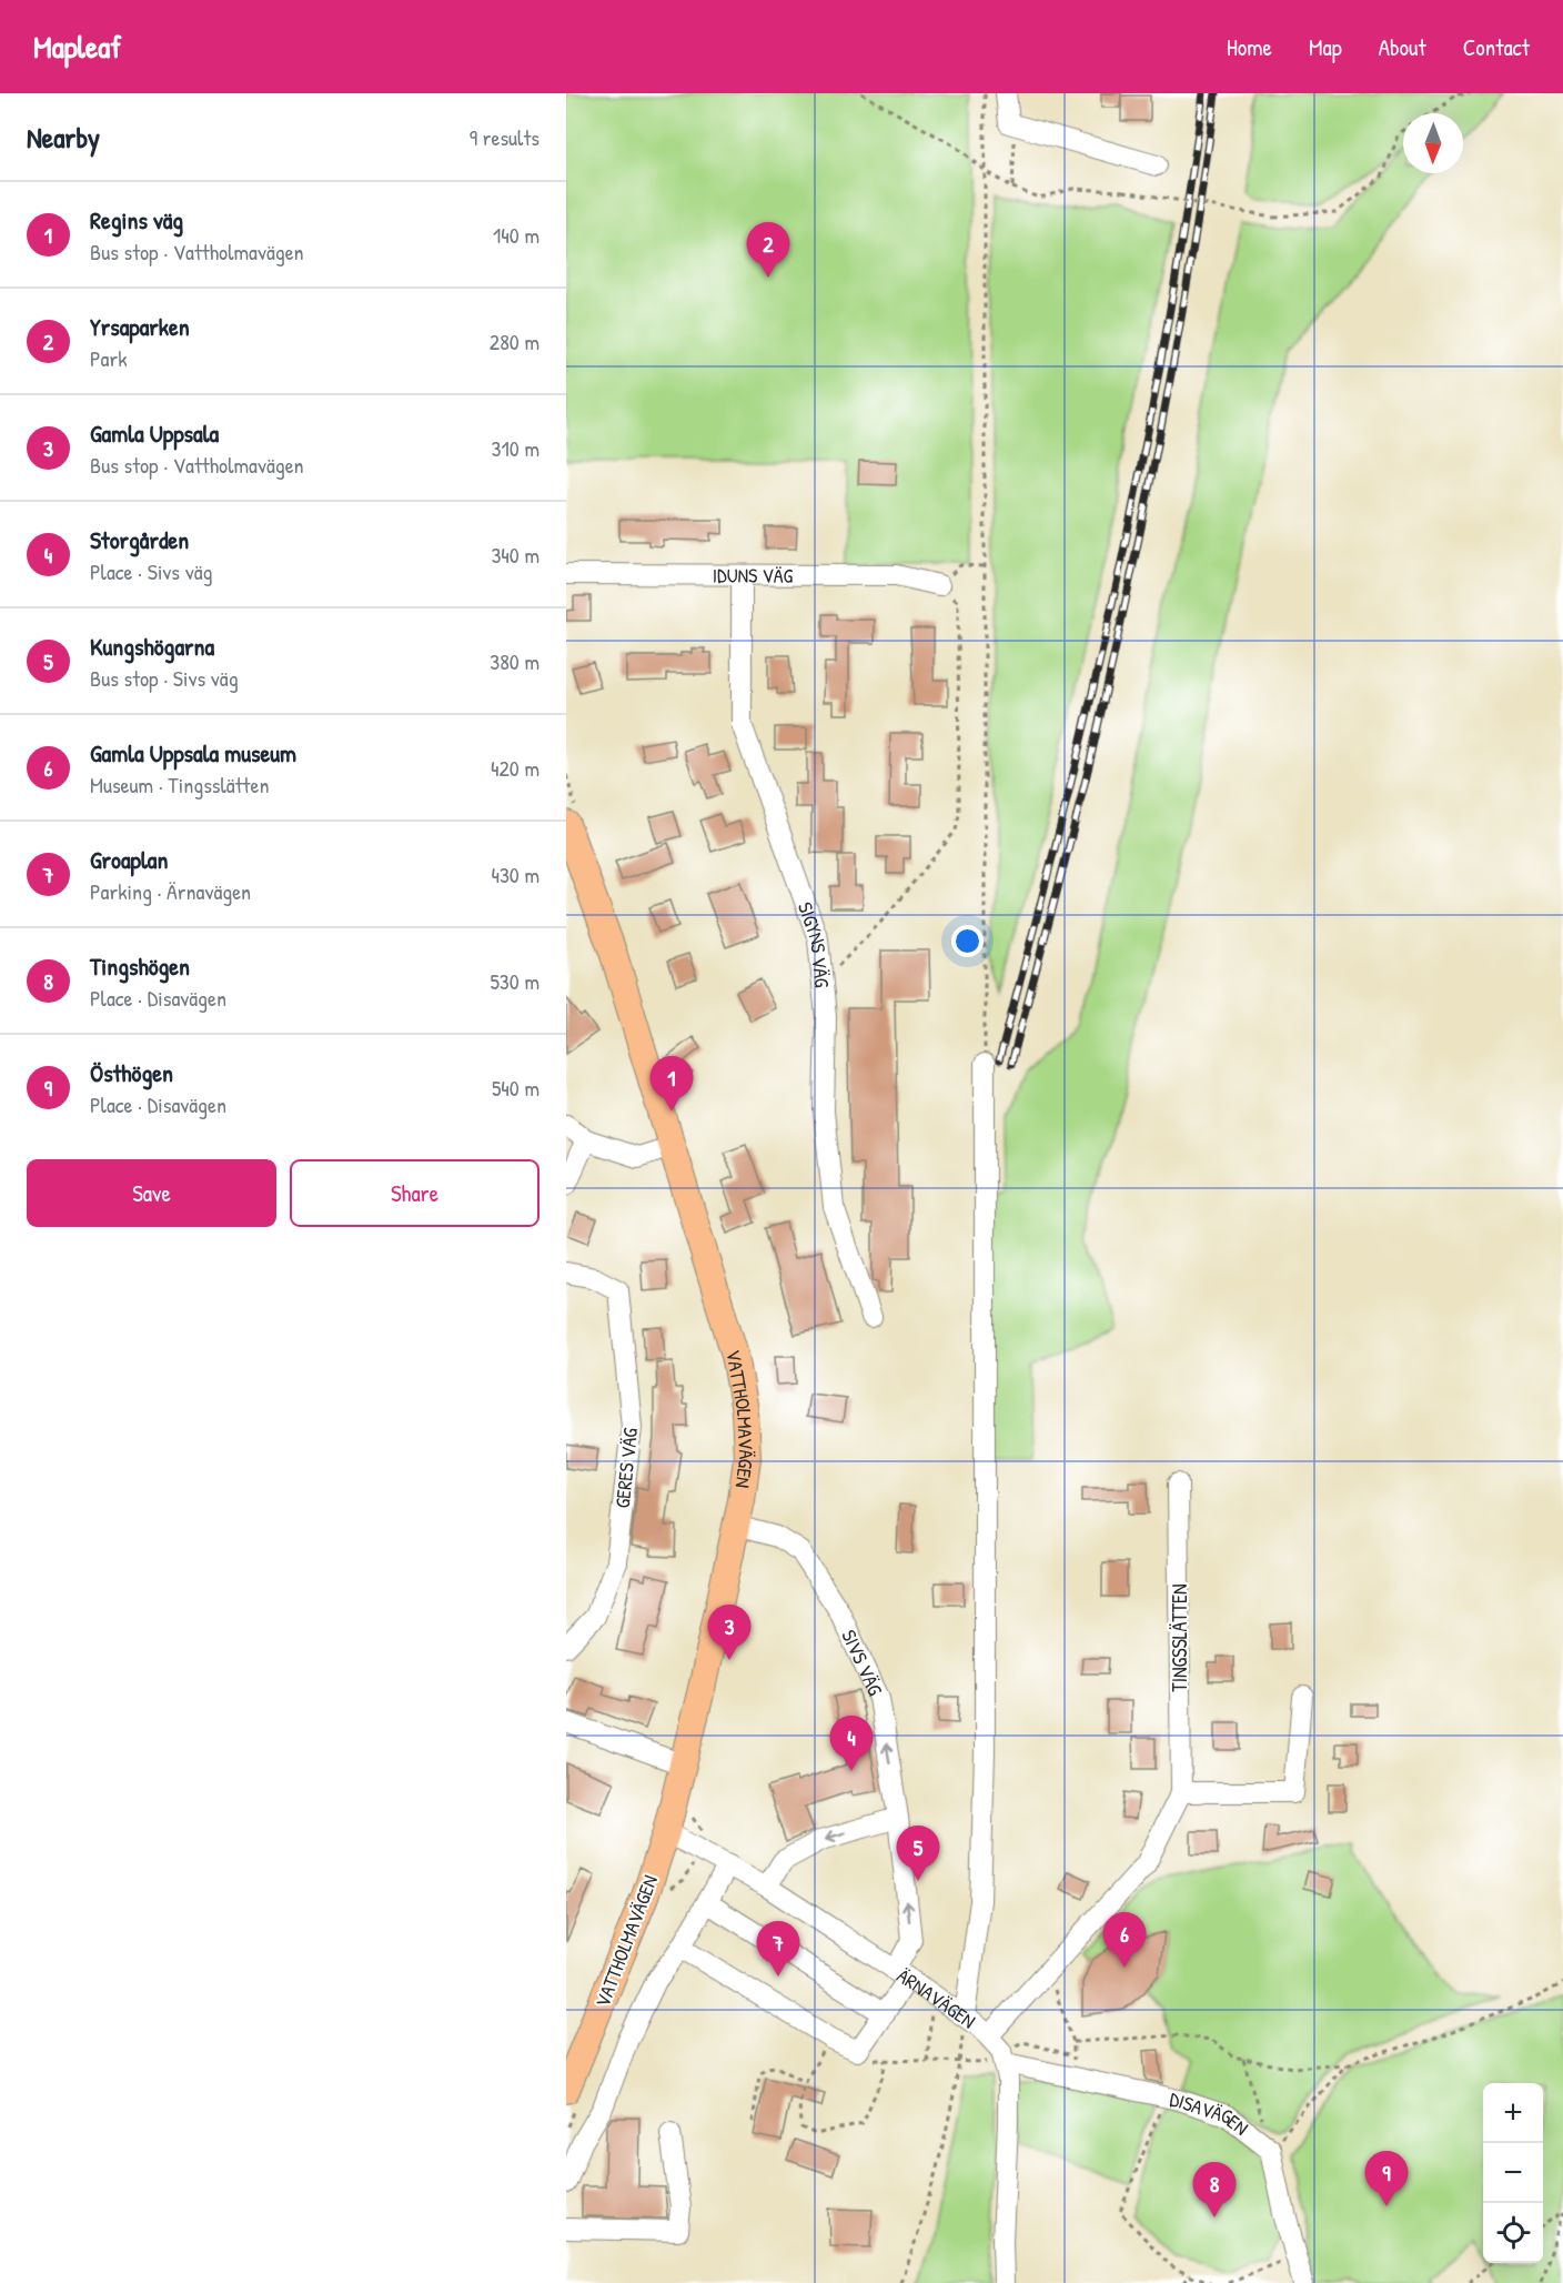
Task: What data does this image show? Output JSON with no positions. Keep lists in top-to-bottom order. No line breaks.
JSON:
{"streets":{"main road":["VATTHOLMAVÄGEN"],"street":["IDUNS VÄG","SIGYNS VÄG","GERES VÄG","TINGSSLÄTTEN","SIVS VÄG","ÄRNAVÄGEN","DISAVÄGEN"]},"crossings":[["IDUNS VÄG","SIGYNS VÄG"],["VATTHOLMAVÄGEN","SIVS VÄG"],["VATTHOLMAVÄGEN","ÄRNAVÄGEN"],["TINGSSLÄTTEN","ÄRNAVÄGEN"],["SIVS VÄG","ÄRNAVÄGEN"],["ÄRNAVÄGEN","DISAVÄGEN"]],"north":"bottom","page":{"header":"Mapleaf","nav":["Home","Map","About","Contact"],"heading":["Nearby","9 results"],"list":[{"mark":"1","name":"Regins väg","note":"Bus stop · Vattholmavägen","value":"140 m"},{"mark":"2","name":"Yrsaparken","note":"Park","value":"280 m"},{"mark":"3","name":"Gamla Uppsala","note":"Bus stop · Vattholmavägen","value":"310 m"},{"mark":"4","name":"Storgården","note":"Place · Sivs väg","value":"340 m"},{"mark":"5","name":"Kungshögarna","note":"Bus stop · Sivs väg","value":"380 m"},{"mark":"6","name":"Gamla Uppsala museum","note":"Museum · Tingsslätten","value":"420 m"},{"mark":"7","name":"Groaplan","note":"Parking · Ärnavägen","value":"430 m"},{"mark":"8","name":"Tingshögen","note":"Place · Disavägen","value":"530 m"},{"mark":"9","name":"Östhögen","note":"Place · Disavägen","value":"540 m"}],"pins":["2","1","3","4","5","6","7","9","8"],"buttons":["Save","Share"],"map_buttons":["+","−"]}}
